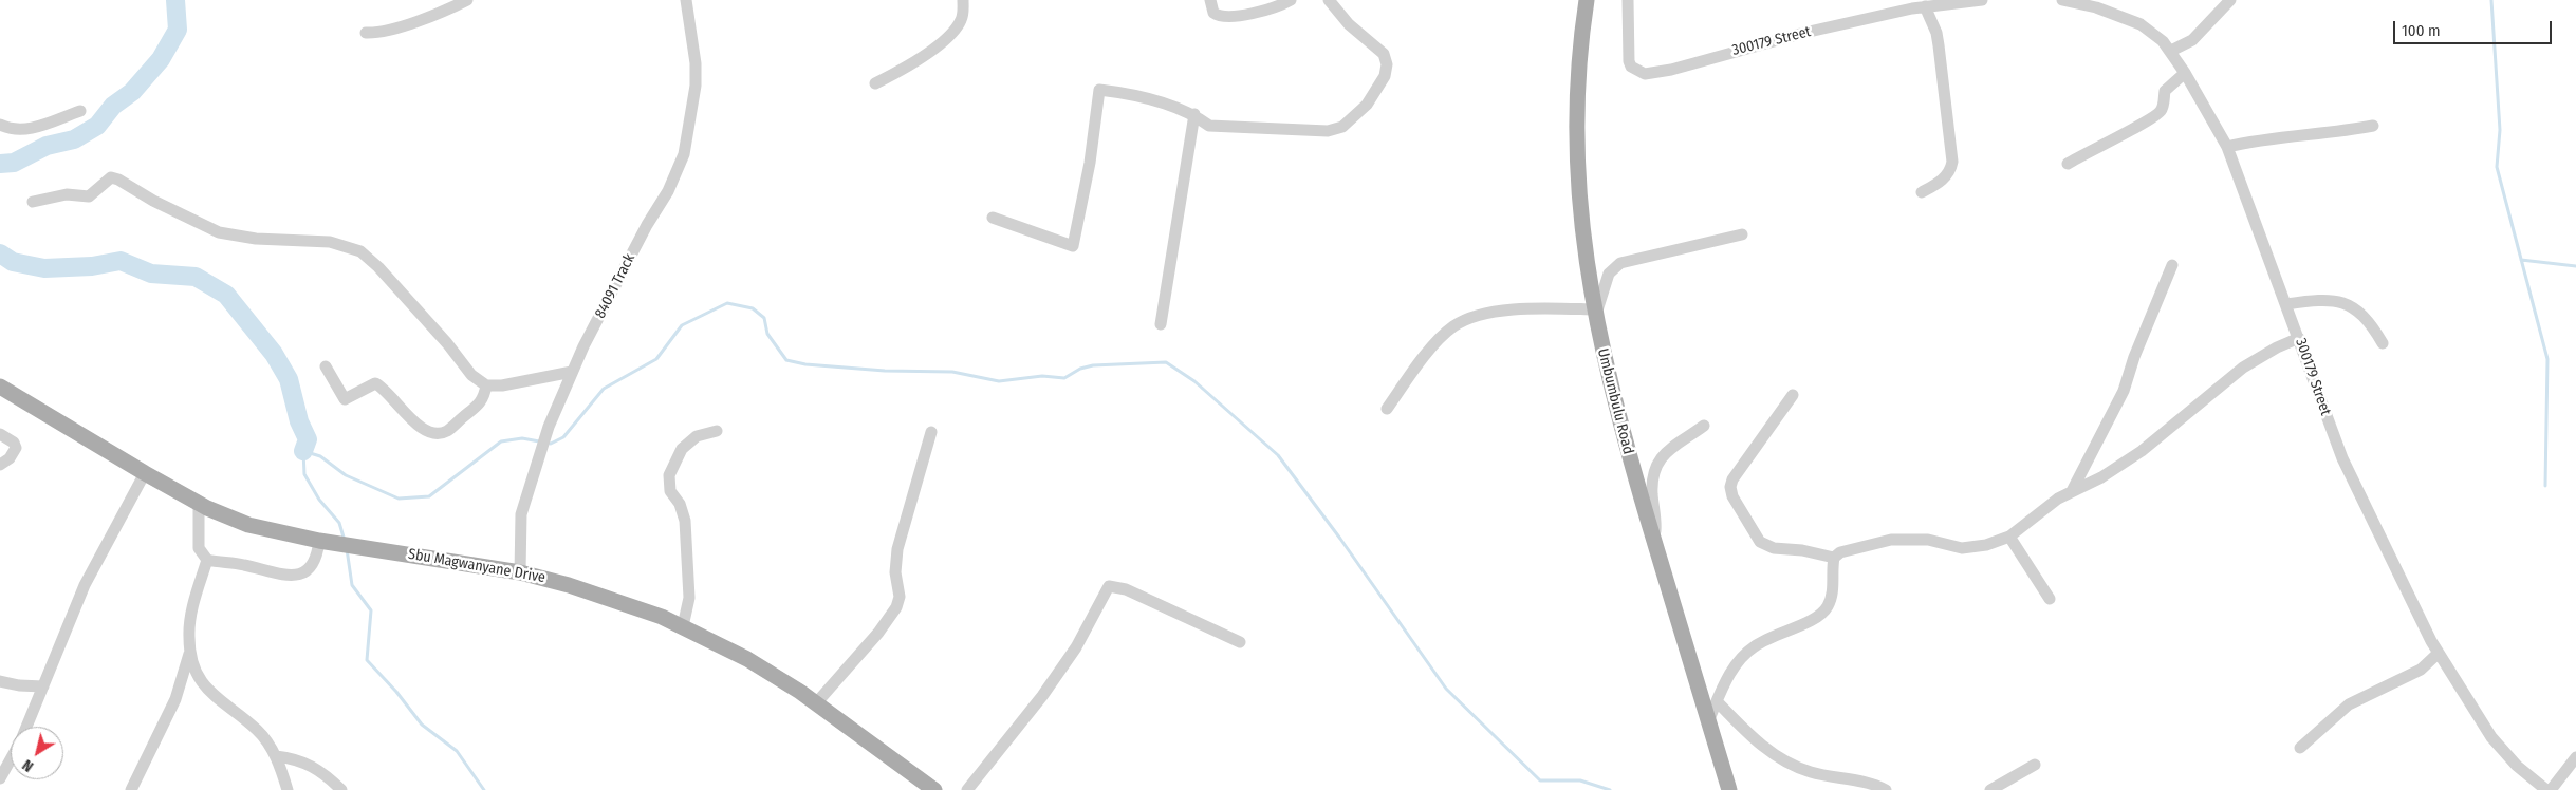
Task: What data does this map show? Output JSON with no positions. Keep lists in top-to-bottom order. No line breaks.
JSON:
{"streets":{"main road":["Umbumbulu Road","Sbu Magwanyane Drive"],"street":["300179 Street","84091 Track"]},"crossings":[["84091 Track","Sbu Magwanyane Drive"]],"scale_bar":"100 m","north":"bottom left"}
